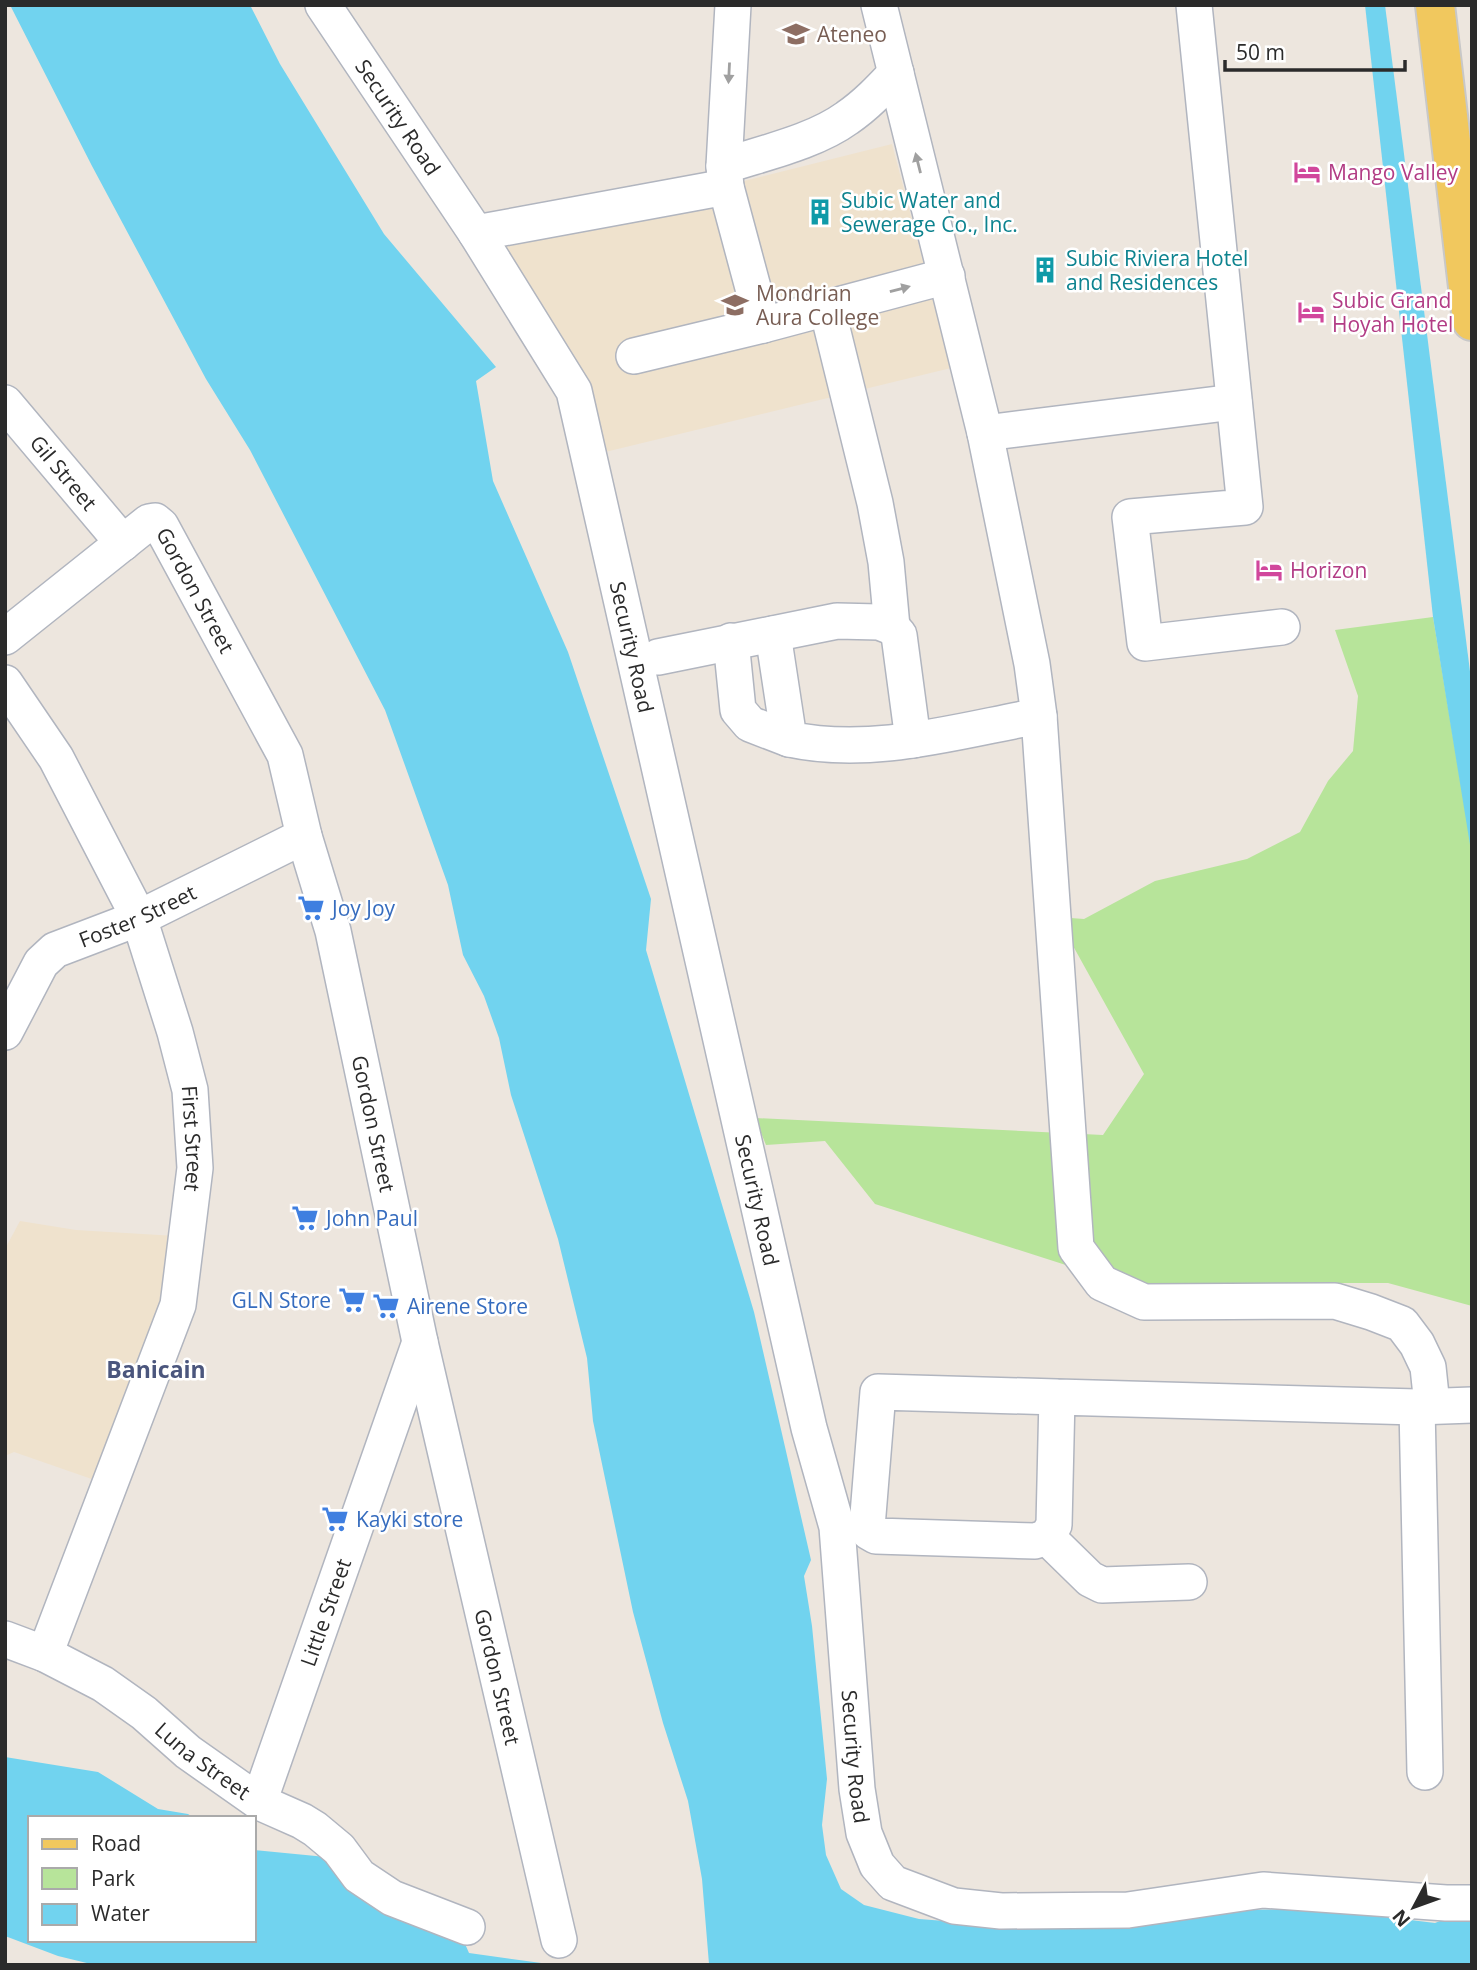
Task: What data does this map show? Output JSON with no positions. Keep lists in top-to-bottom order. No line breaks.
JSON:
{"streets":{"street":["Security Road","Gil Street","Gordon Street","Foster Street","First Street","Little Street","Luna Street"]},"crossings":[["Gil Street","Gordon Street"],["Gordon Street","Foster Street"],["Gordon Street","Little Street"],["Foster Street","First Street"],["First Street","Luna Street"],["Little Street","Luna Street"]],"districts":["Banicain"],"places":{"school or university":["Ateneo","Mondrian Aura College"],"hotel":["Mango Valley","Subic Grand Hoyah Hotel","Horizon"],"building":["Subic Water and Sewerage Co., Inc.","Subic Riviera Hotel and Residences"],"supermarket":["Joy Joy","John Paul","GLN Store","Airene Store","Kayki store"]},"legend":["Road","Park","Water"],"scale_bar":"50 m","north":"bottom left"}
